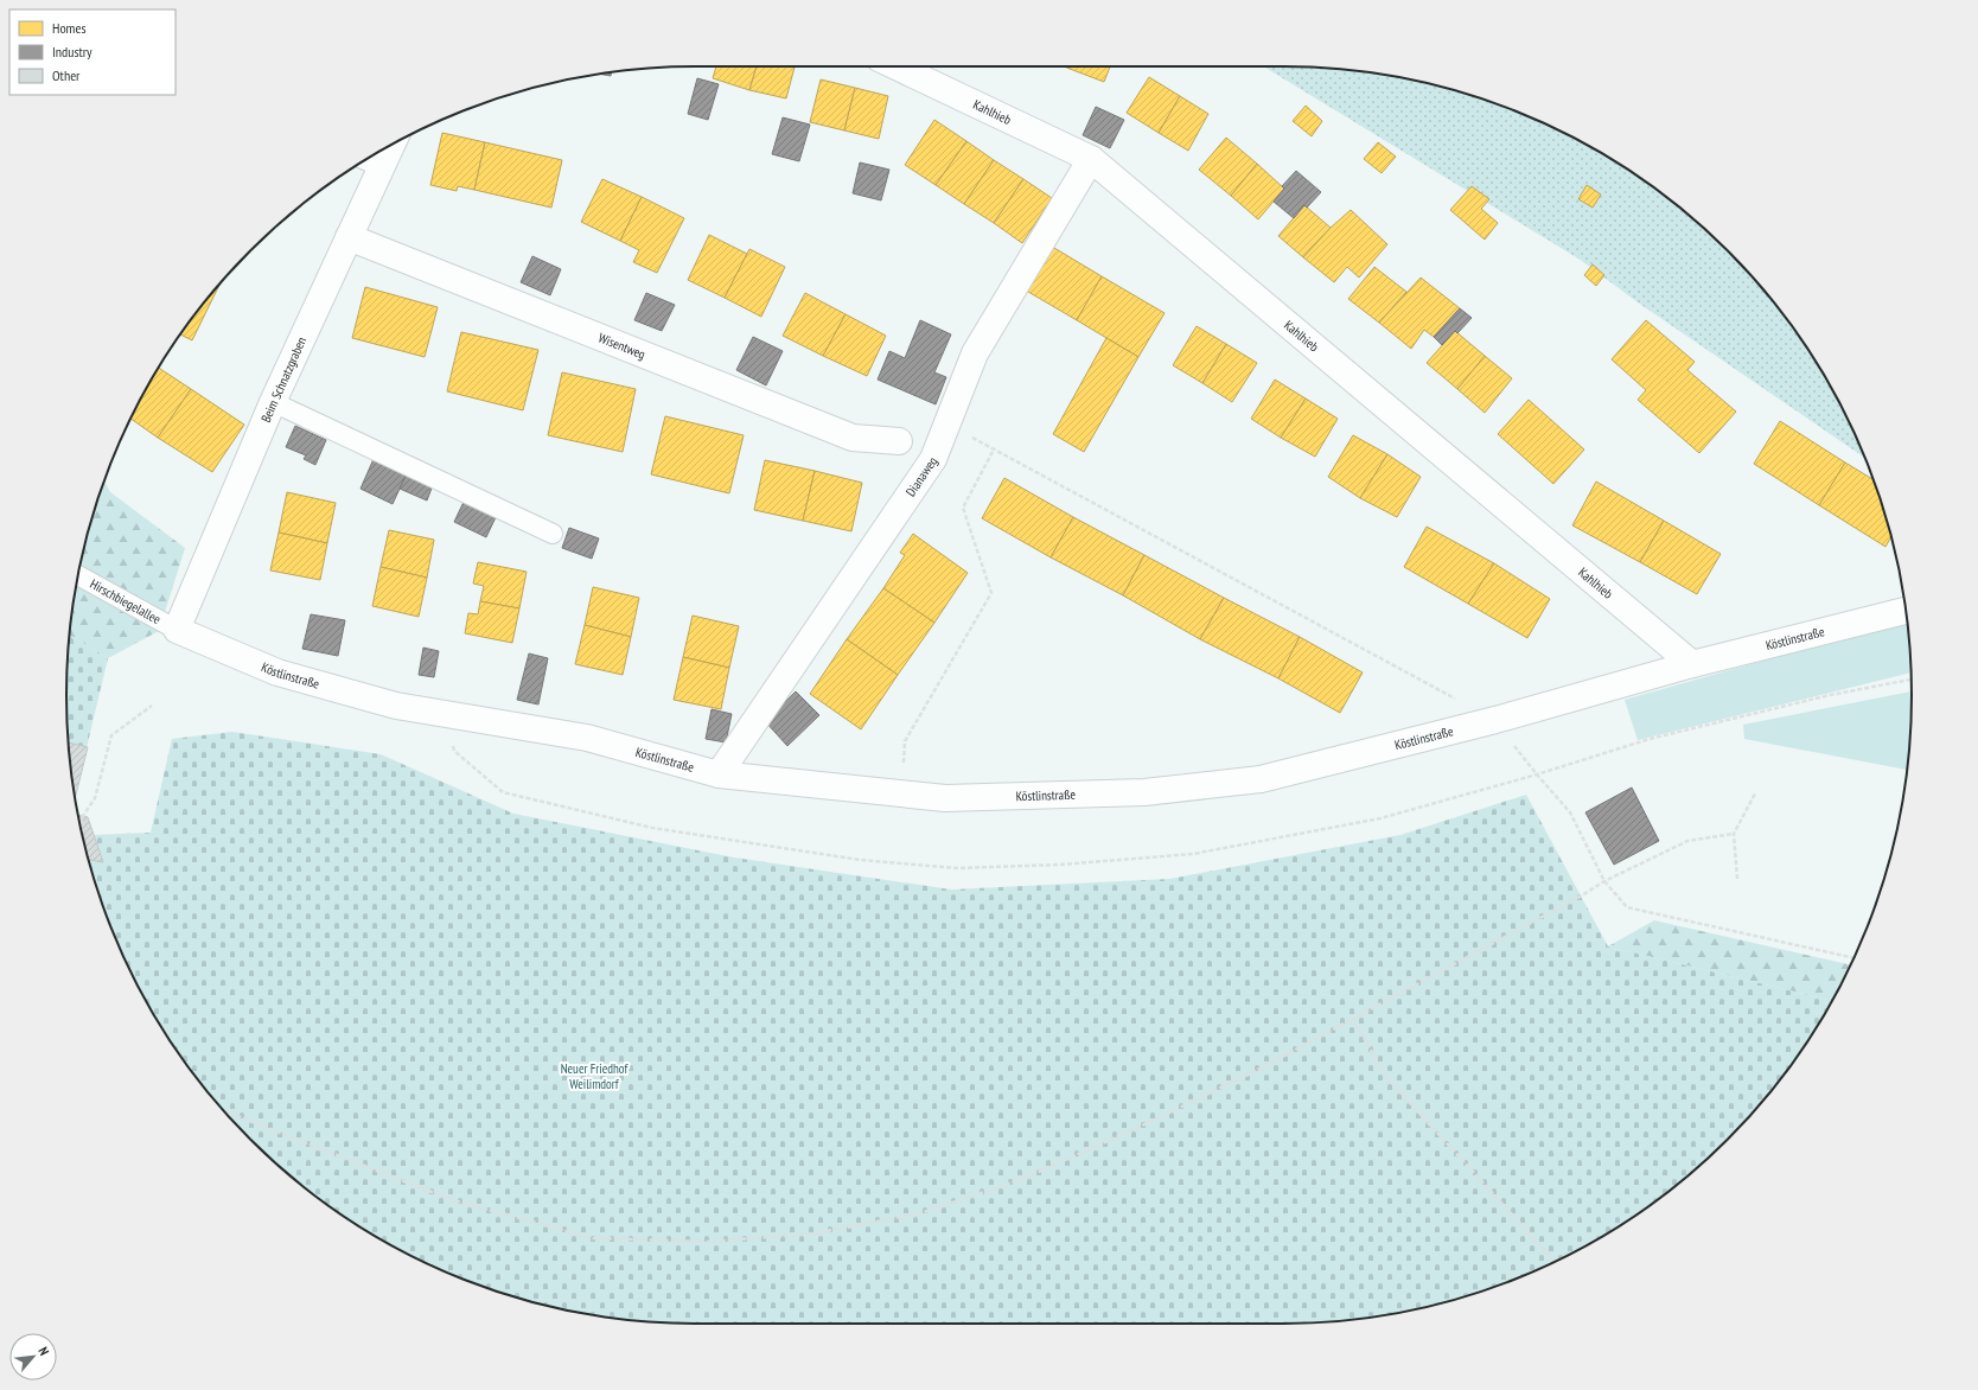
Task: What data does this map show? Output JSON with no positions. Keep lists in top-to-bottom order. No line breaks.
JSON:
{"streets":{"street":["Kahlhieb","Wisentweg","Beim Schnatzgraben","Dianaweg","Köstlinstraße"],"lane":["Hirschbiegelallee"]},"crossings":[["Kahlhieb","Dianaweg"],["Kahlhieb","Köstlinstraße"],["Wisentweg","Beim Schnatzgraben"],["Beim Schnatzgraben","Hirschbiegelallee"],["Beim Schnatzgraben","Köstlinstraße"],["Dianaweg","Köstlinstraße"],["Hirschbiegelallee","Köstlinstraße"]],"parks":["Neuer Friedhof Weilimdorf"],"legend":["Homes","Industry","Other"],"north":"top right"}
